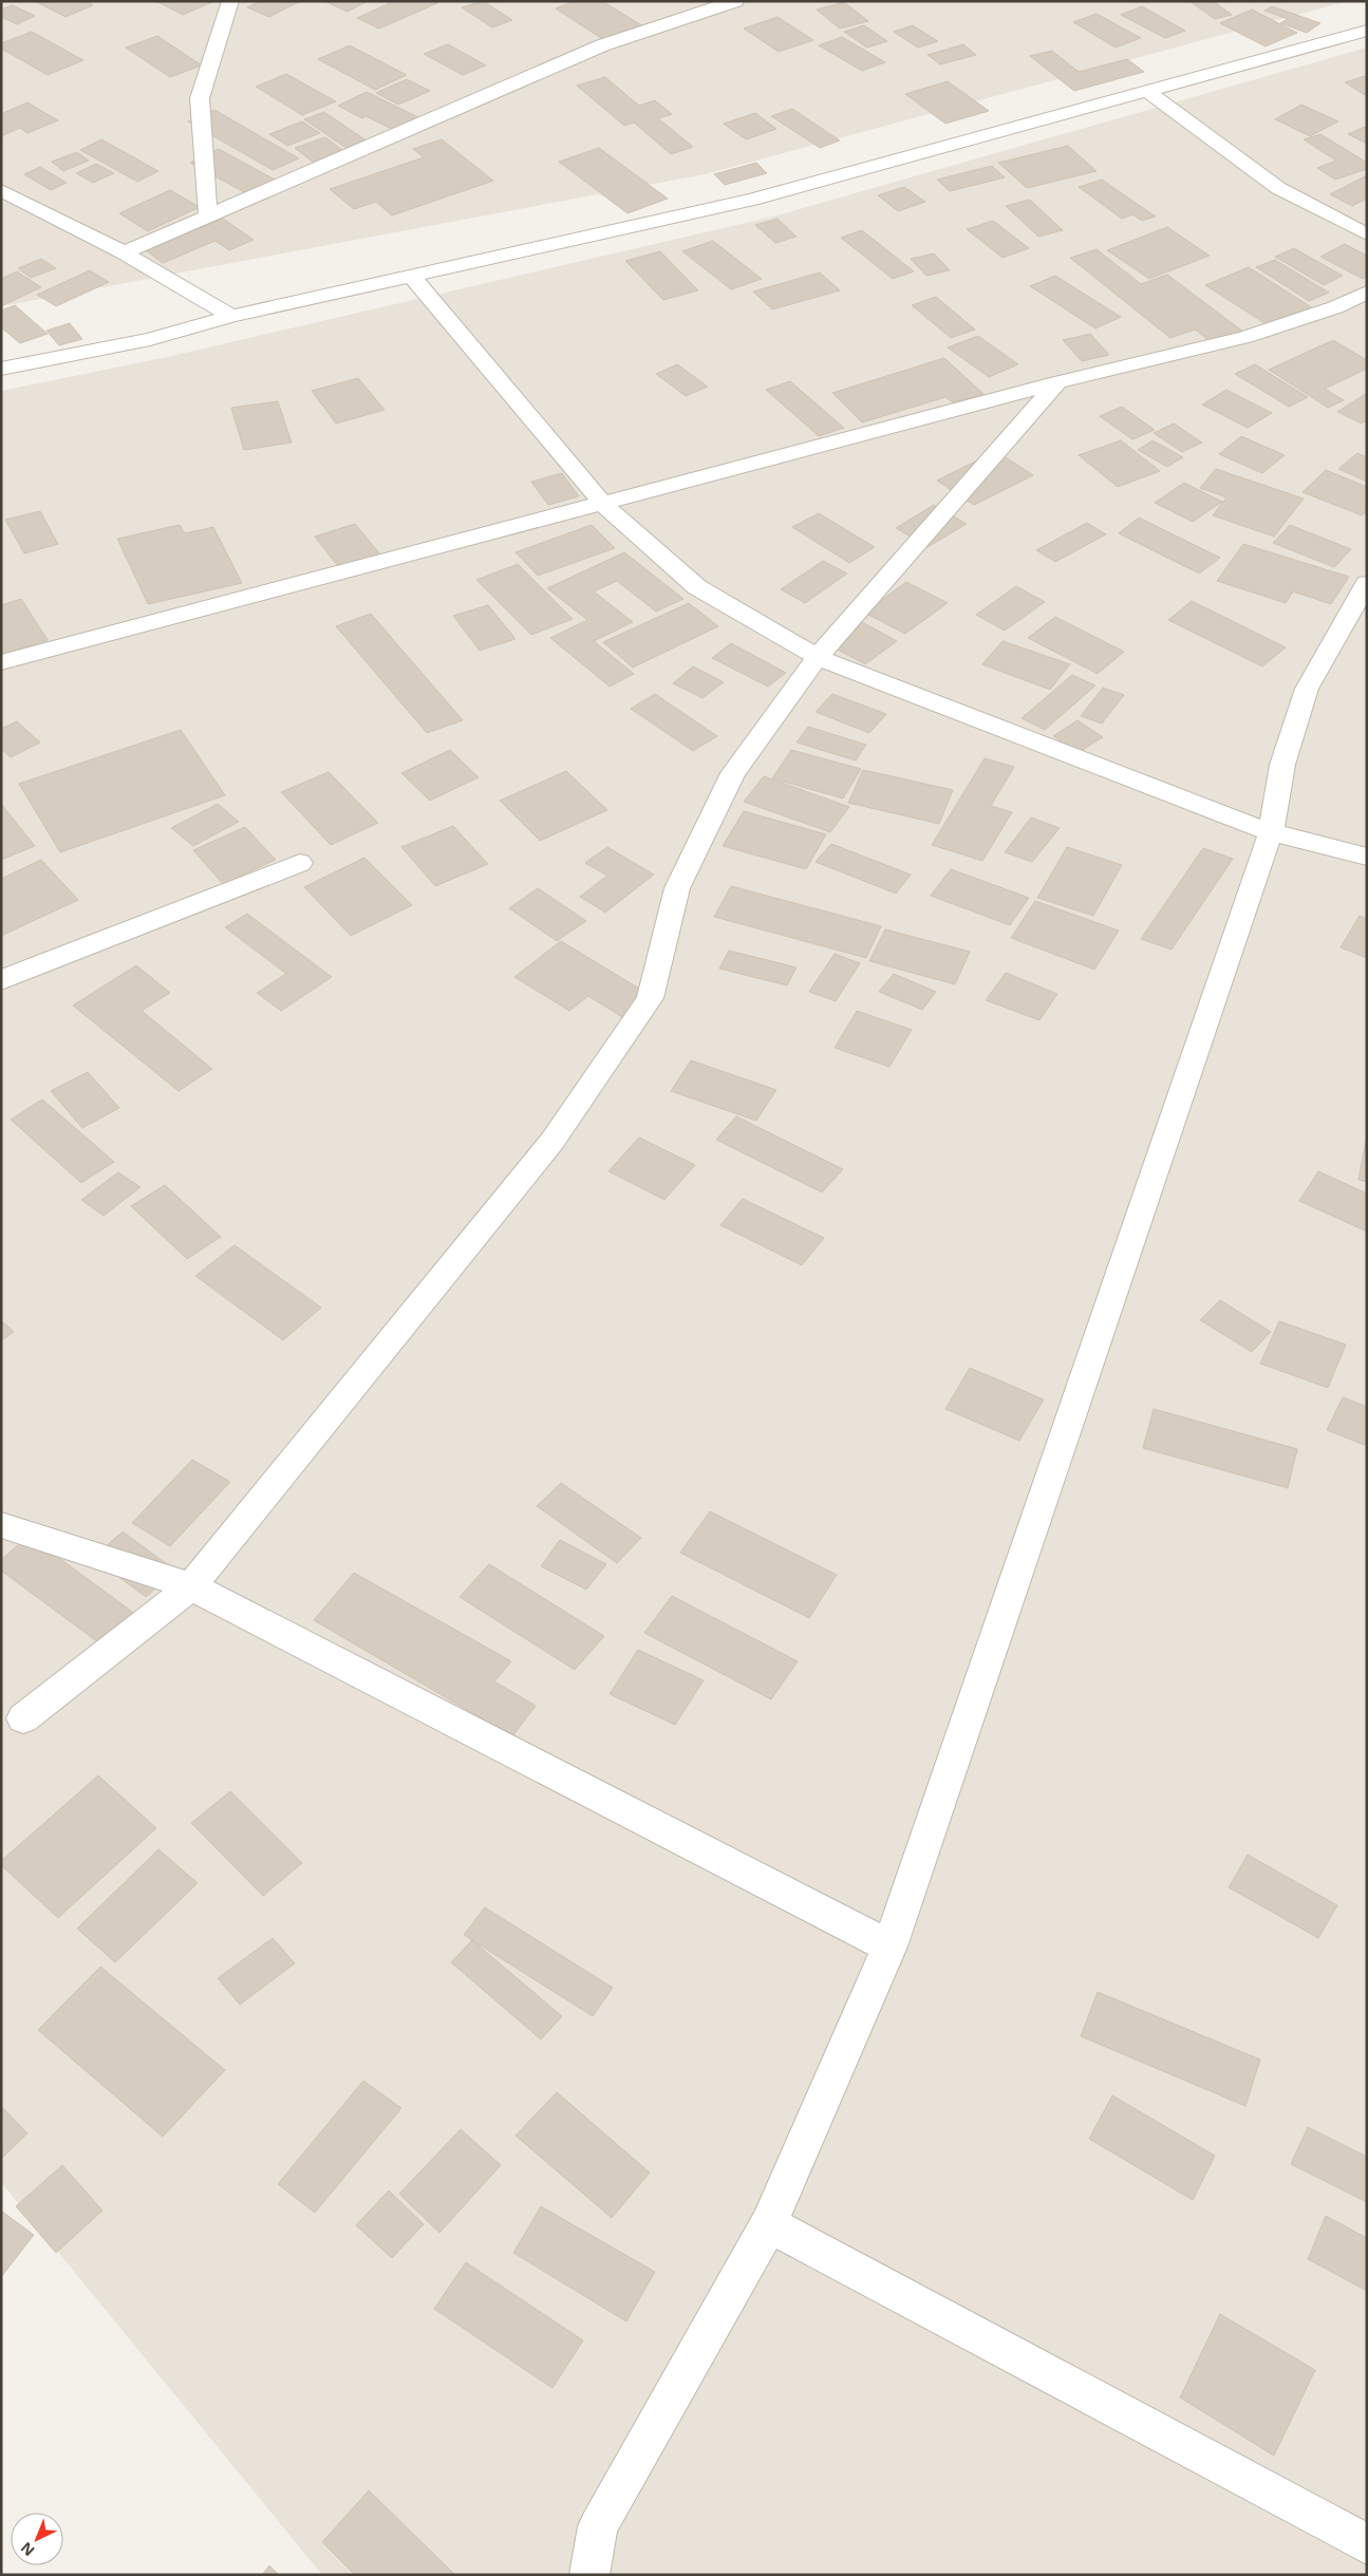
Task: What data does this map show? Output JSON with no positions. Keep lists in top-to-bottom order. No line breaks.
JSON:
{"north":"bottom left"}
